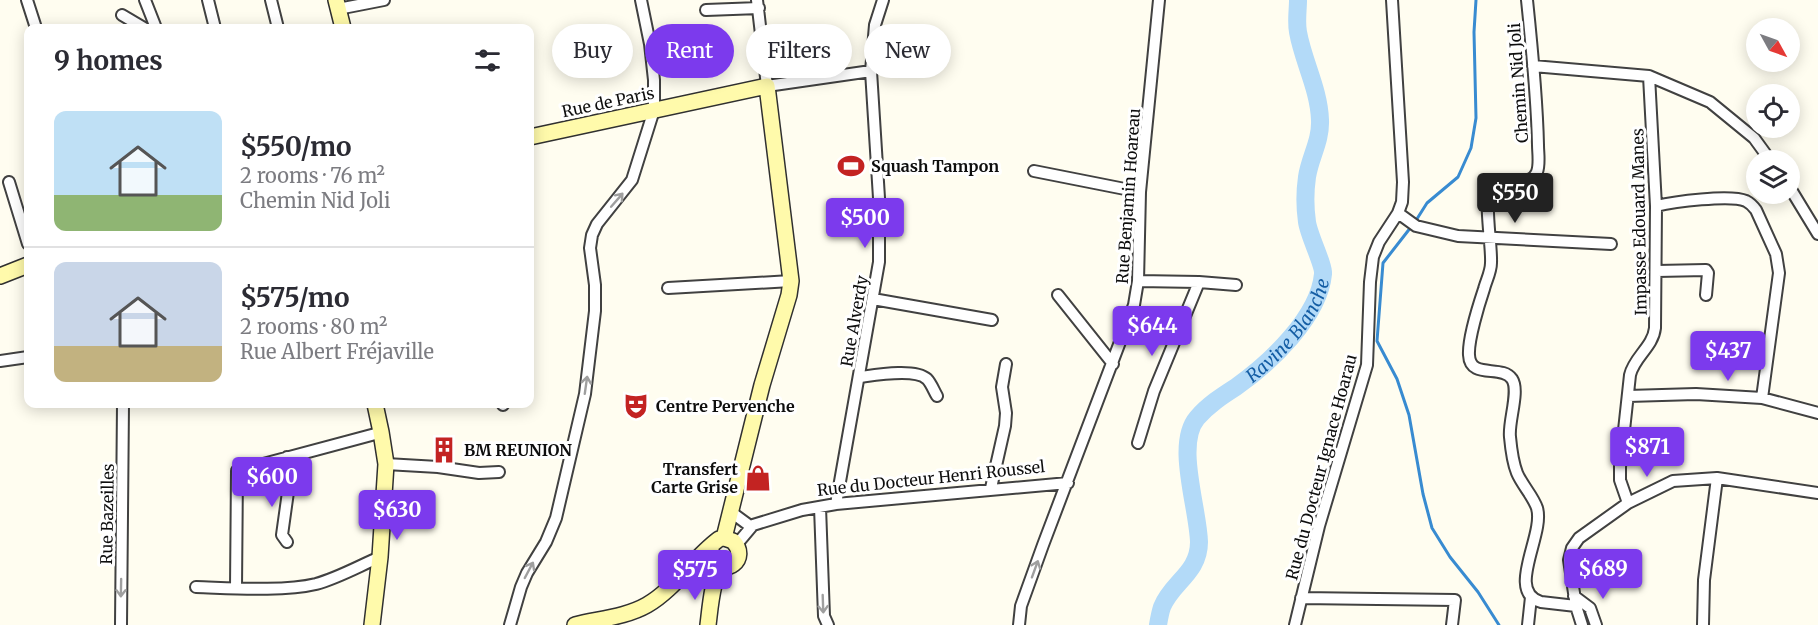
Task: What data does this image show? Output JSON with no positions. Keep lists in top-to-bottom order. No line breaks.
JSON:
{"streets":{"street":["Chemin Nid Joli","Rue de Paris","Rue Benjamin Hoareau","Impasse Edouard Manes","Rue Alverdy","Rue du Docteur Ignace Hoarau","Rue du Docteur Henri Roussel","Rue Bazeilles"]},"crossings":[["Rue Benjamin Hoareau","Rue du Docteur Henri Roussel"],["Rue Alverdy","Rue du Docteur Henri Roussel"]],"one_way":["Rue Bazeilles"],"water":["Ravine Blanche"],"places":{"sports":["Squash Tampon"],"theatre":["Centre Pervenche"],"building":["BM REUNION"],"shop":["Transfert Carte Grise"]},"north":"bottom right","page":{"chip":["Buy","Rent","Filters","New"],"heading":"9 homes","list":[{"name":"$550/mo","note":"2 rooms · 76 m² · Chemin Nid Joli"},{"name":"$575/mo","note":"2 rooms · 80 m² · Rue Albert Fréjaville"}],"price":["$550","$500","$644","$437","$871","$600","$630","$689","$575"]}}
